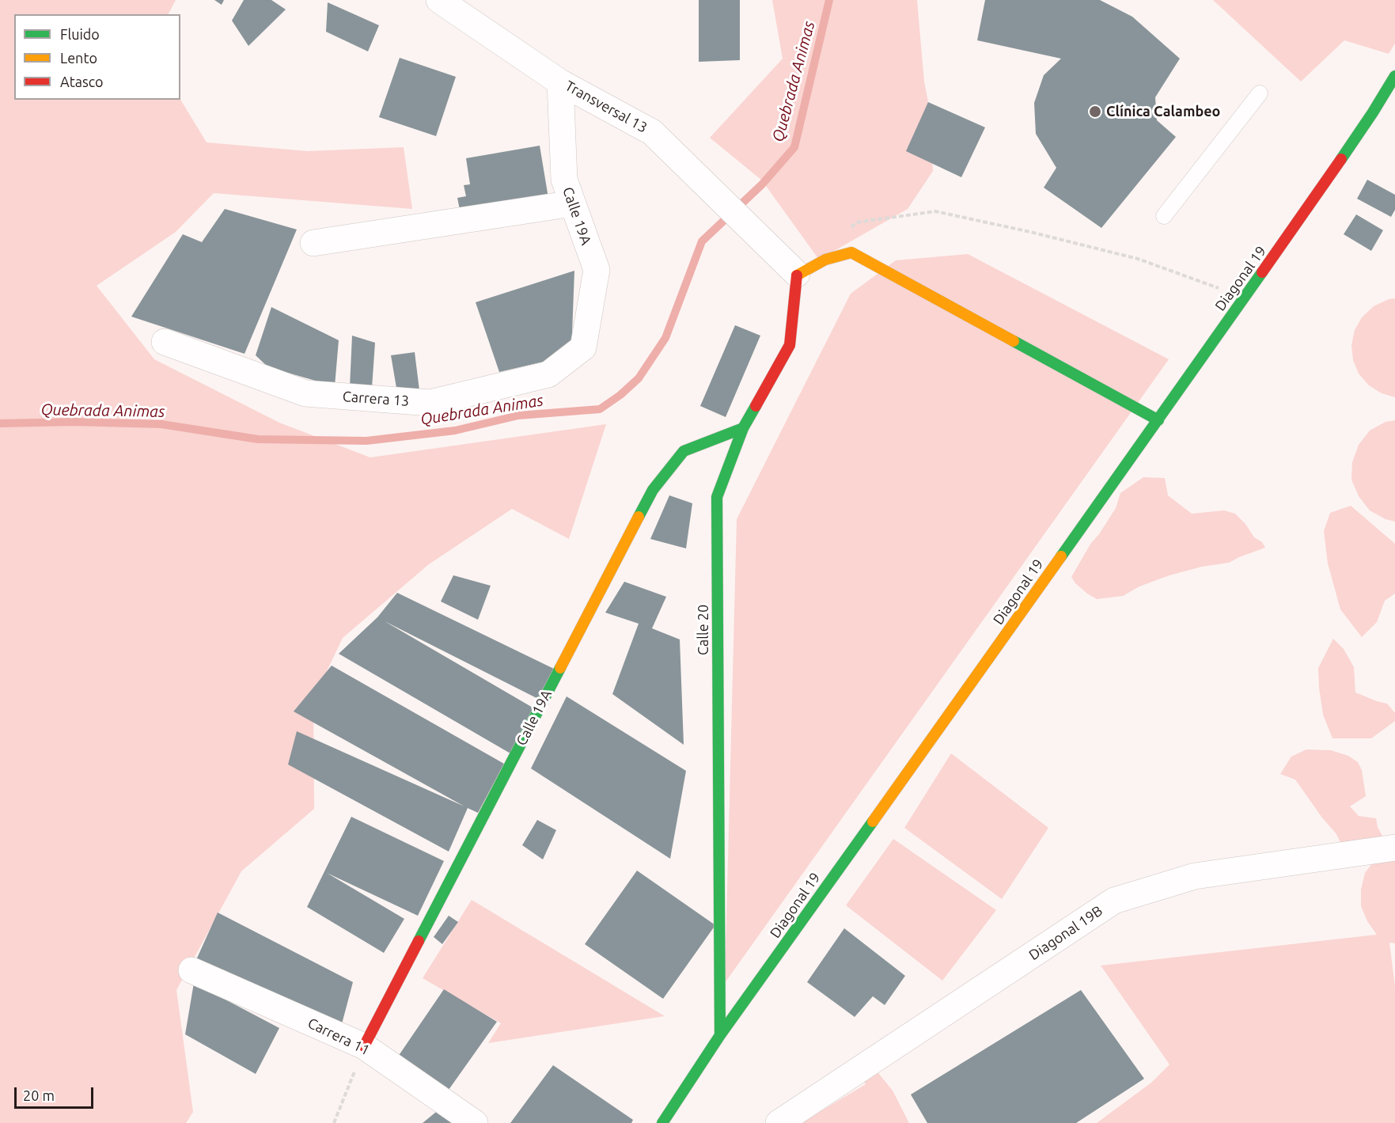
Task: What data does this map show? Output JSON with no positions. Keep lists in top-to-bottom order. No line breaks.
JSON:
{"streets":{"street":["Transversal 13","Calle 19A","Diagonal 19","Carrera 13","Calle 20","Diagonal 19B","Carrera 11"]},"crossings":[["Transversal 13","Calle 19A"],["Transversal 13","Calle 20"],["Calle 19A","Carrera 13"],["Calle 19A","Calle 20"],["Calle 19A","Carrera 11"],["Diagonal 19","Calle 20"]],"water":["Quebrada Animas"],"places":["Clínica Calambeo"],"legend":["Fluido","Lento","Atasco"],"scale_bar":"20 m"}
